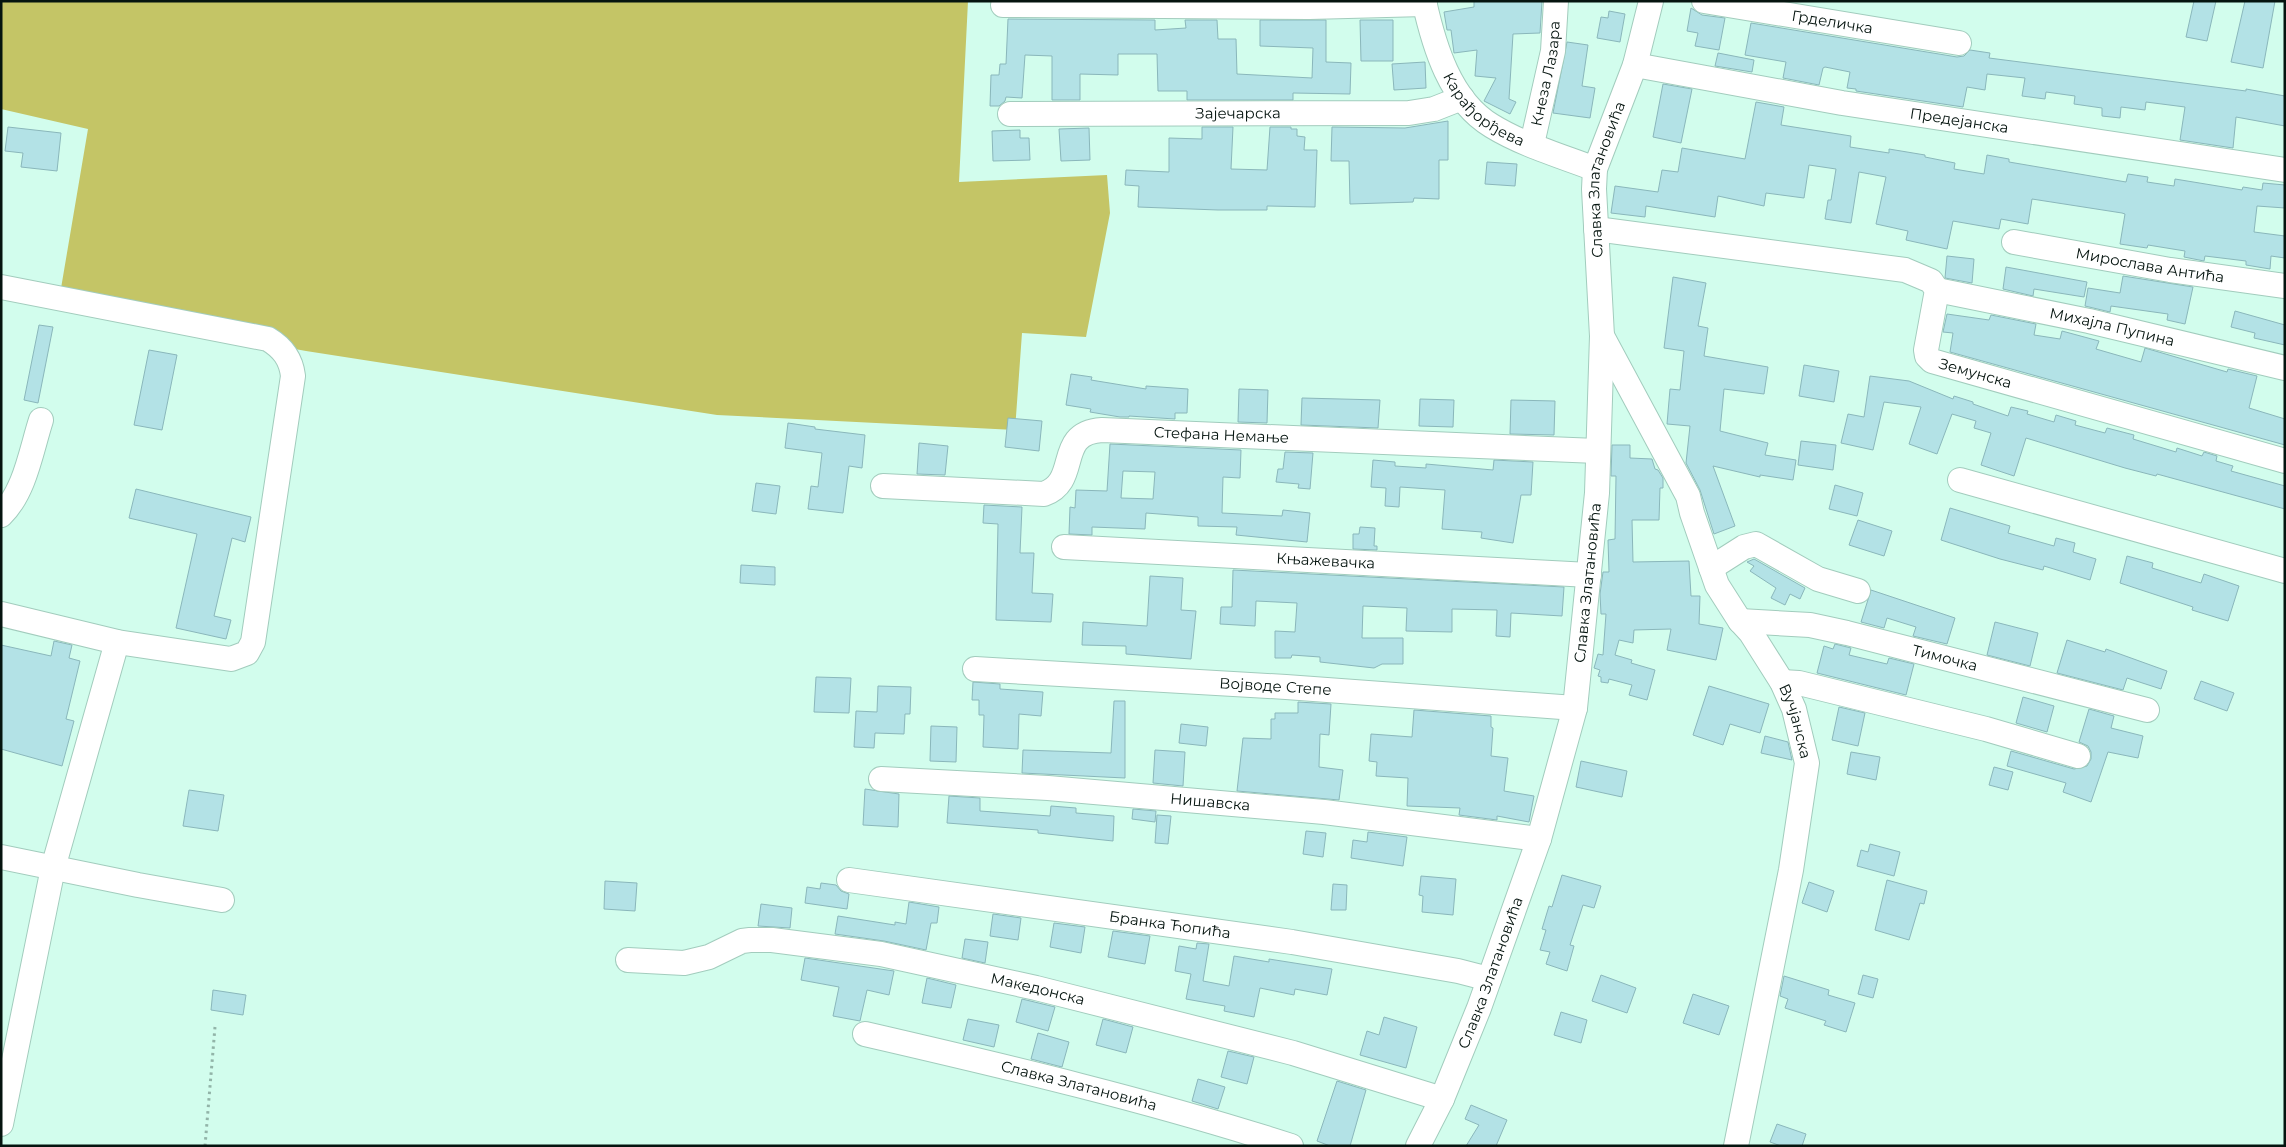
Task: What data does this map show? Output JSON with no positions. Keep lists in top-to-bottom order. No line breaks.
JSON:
{"streets":{"street":["Грделичка","Кнеза Лазара","Карађорђева","Зајечарска","Предејанска","Славка Златановића","Мирослава Антића","Михајла Пупина","Земунска","Стефана Немање","Књажевачка","Тимочка","Војводе Степе","Вучјанска","Нишавска","Бранка Ћопића","Македонска"]},"crossings":[["Кнеза Лазара","Карађорђева"],["Карађорђева","Зајечарска"],["Карађорђева","Славка Златановића"],["Предејанска","Славка Златановића"],["Славка Златановића","Стефана Немање"],["Славка Златановића","Књажевачка"],["Славка Златановића","Војводе Степе"],["Славка Златановића","Вучјанска"],["Славка Златановића","Нишавска"],["Славка Златановића","Бранка Ћопића"],["Славка Златановића","Македонска"],["Михајла Пупина","Земунска"],["Тимочка","Вучјанска"]]}
